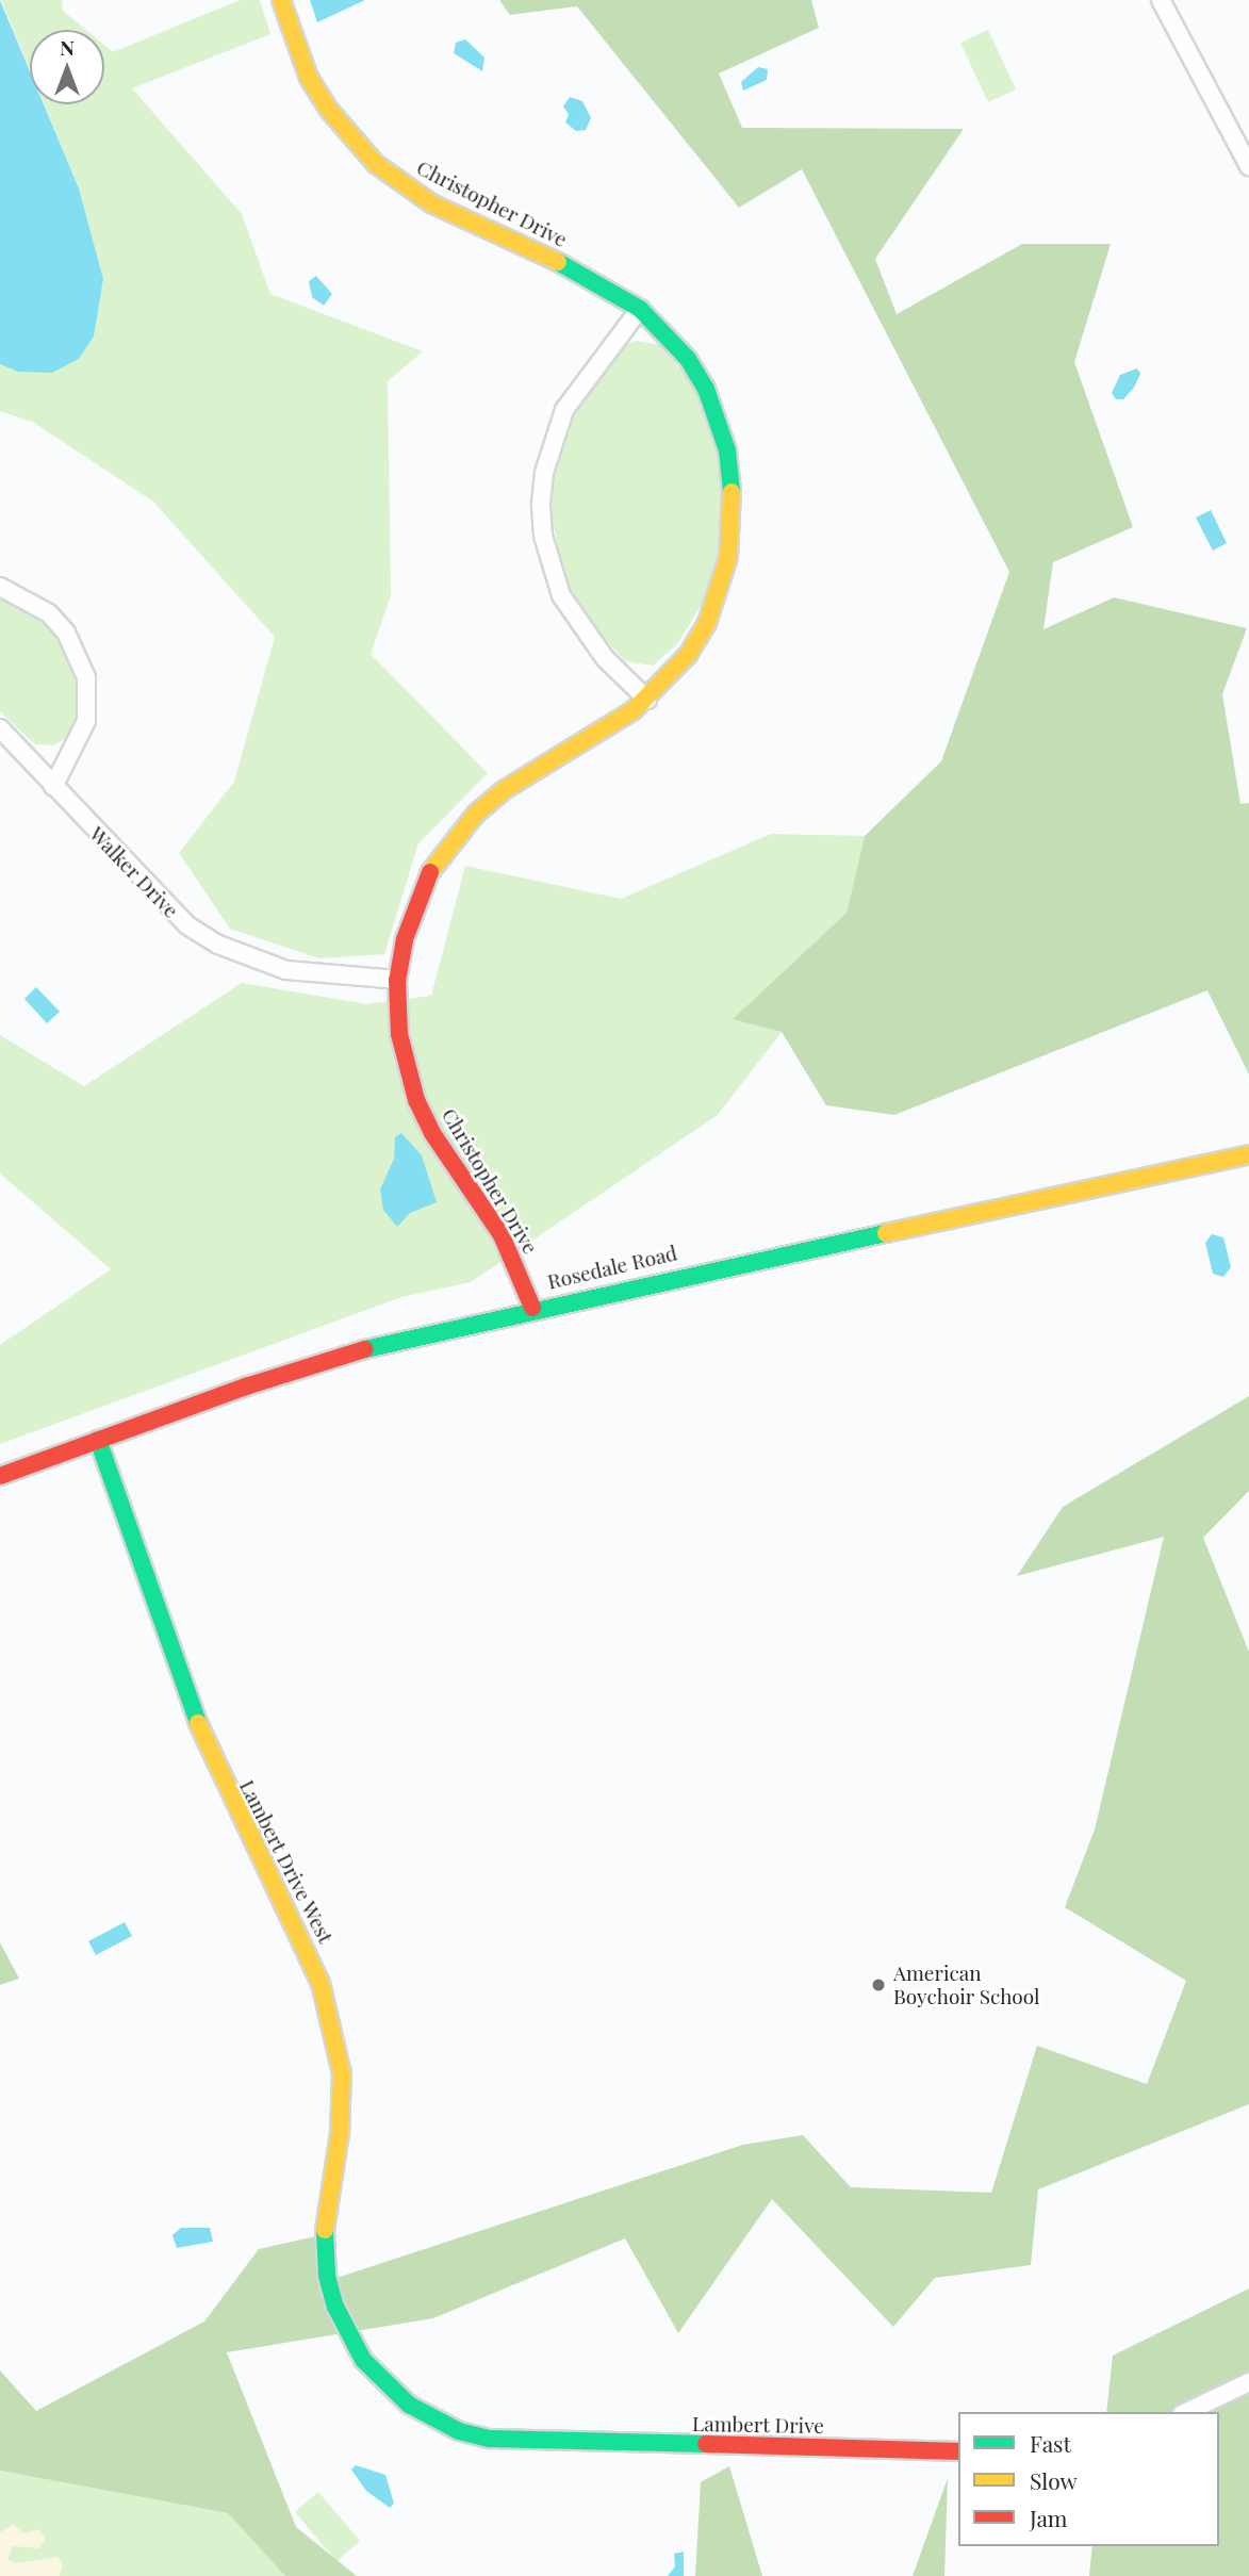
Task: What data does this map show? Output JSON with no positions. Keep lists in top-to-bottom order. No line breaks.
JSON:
{"streets":{"street":["Christopher Drive","Walker Drive","Rosedale Road","Lambert Drive West","Lambert Drive"]},"crossings":[["Christopher Drive","Walker Drive"],["Christopher Drive","Rosedale Road"],["Rosedale Road","Lambert Drive West"],["Lambert Drive West","Lambert Drive"]],"places":["American Boychoir School"],"legend":["Fast","Slow","Jam"],"north":"top"}
